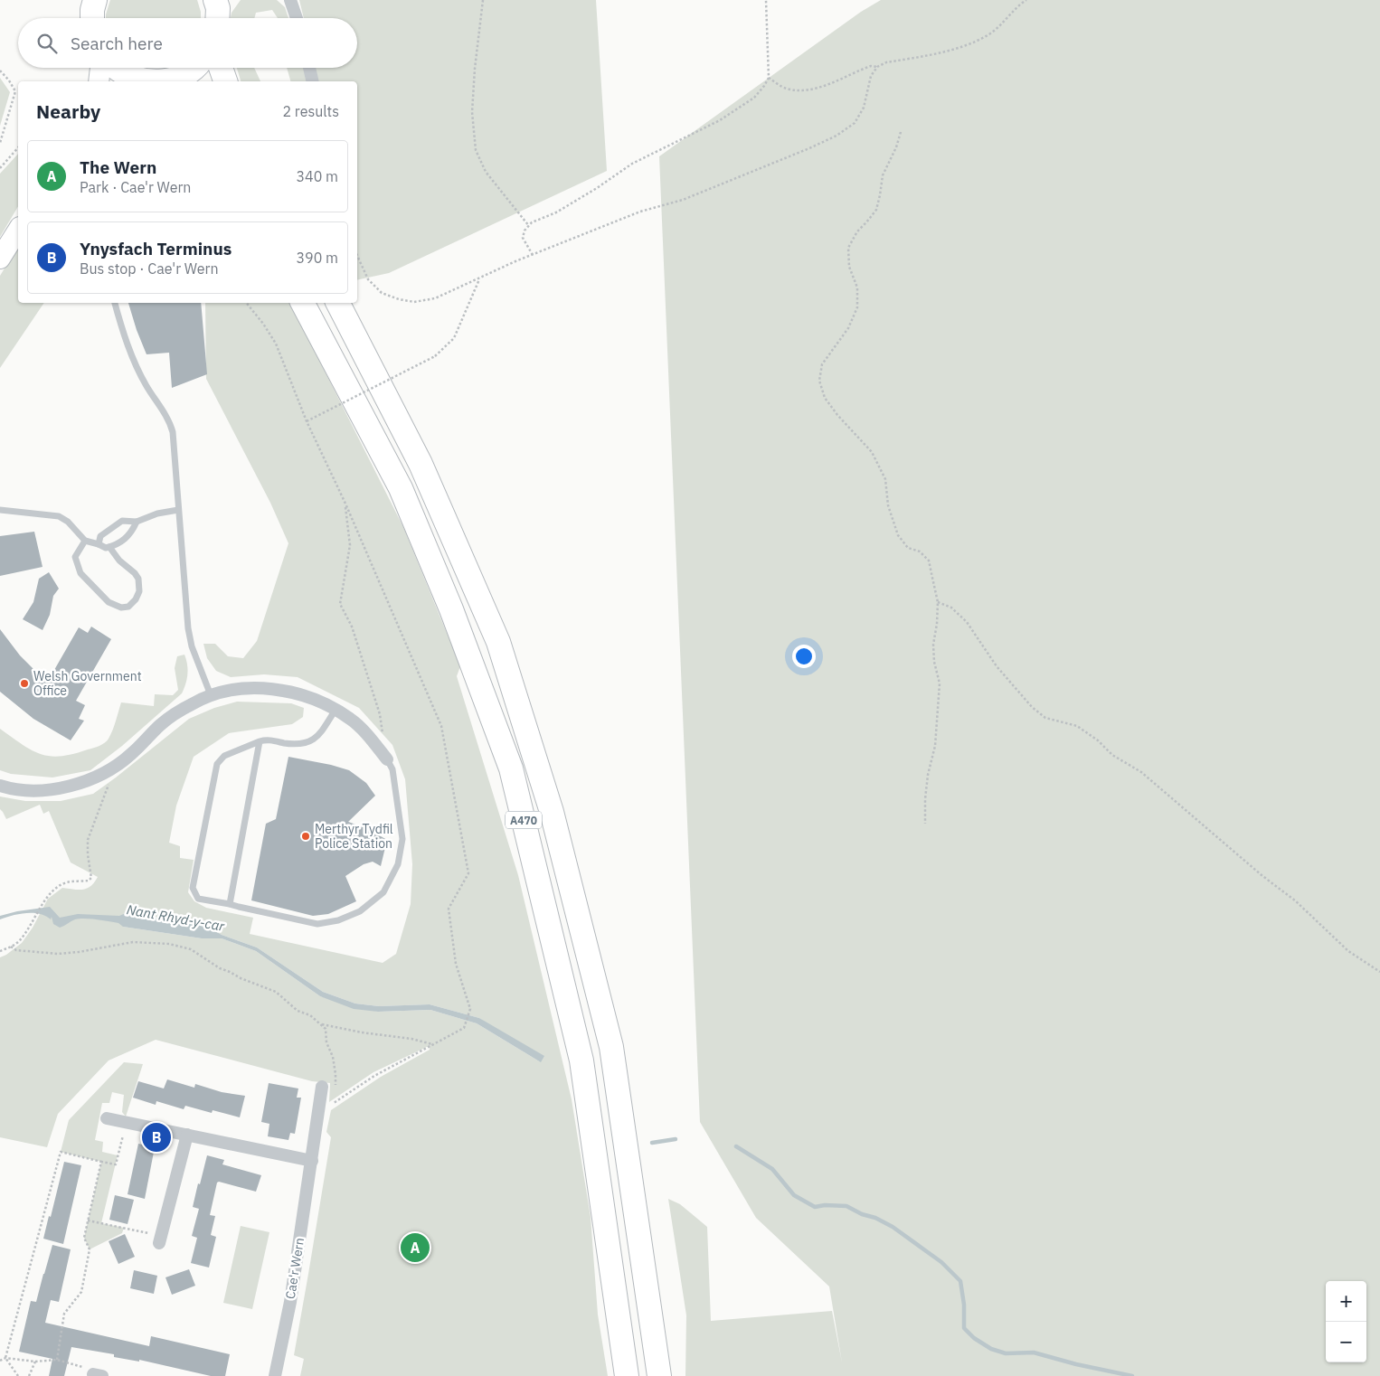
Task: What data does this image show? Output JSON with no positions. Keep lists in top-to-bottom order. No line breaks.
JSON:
{"streets":{"highway":["A470"],"street":["Cae'r Wern"]},"water":["Nant Rhyd-y-car"],"places":["Welsh Government Office","Merthyr Tydfil Police Station"],"page":{"search":"Search here","heading":["Nearby","2 results"],"list":[{"mark":"A","name":"The Wern","note":"Park · Cae'r Wern","value":"340 m"},{"mark":"B","name":"Ynysfach Terminus","note":"Bus stop · Cae'r Wern","value":"390 m"}],"pins":["B","A"],"map_buttons":["+","−"]}}
